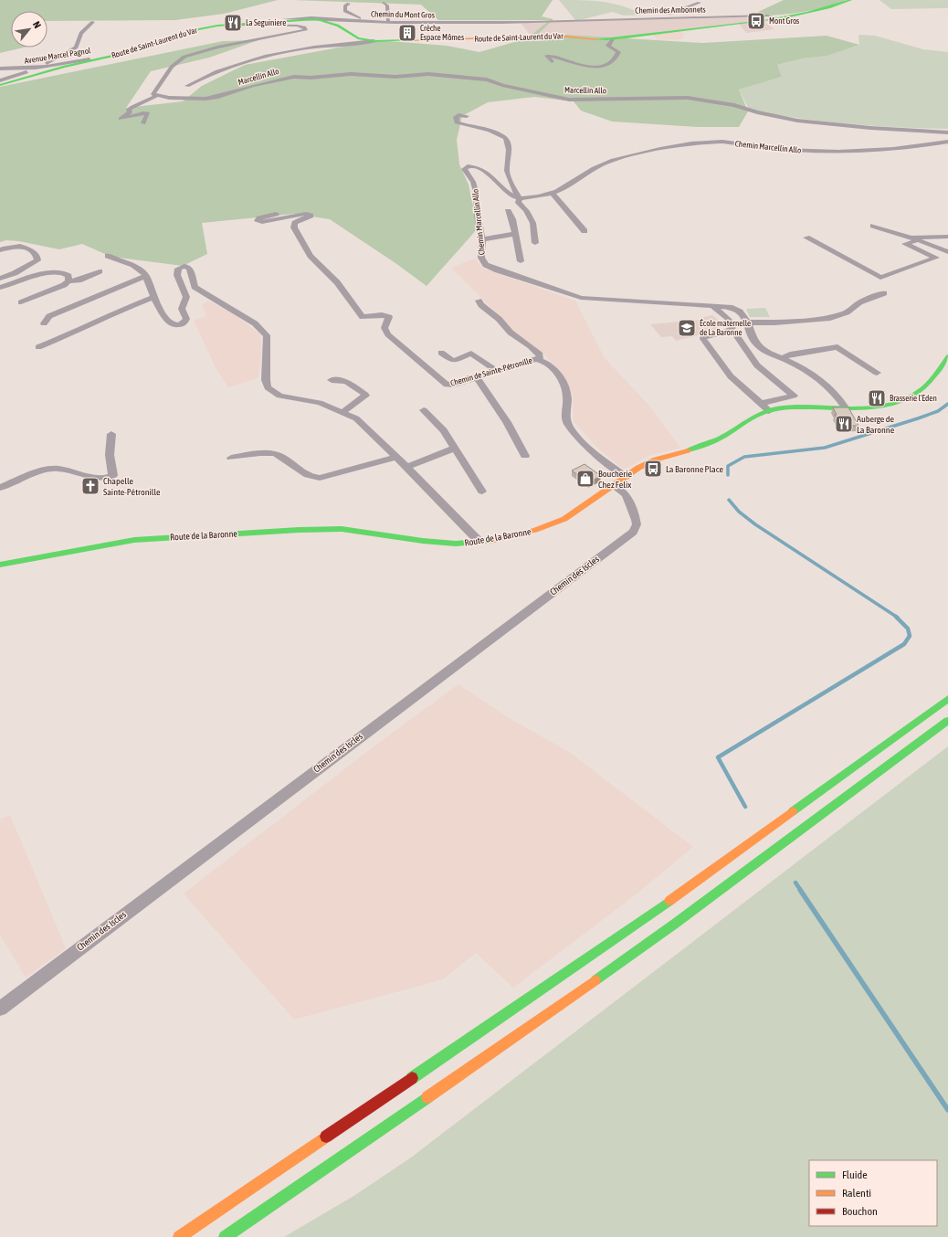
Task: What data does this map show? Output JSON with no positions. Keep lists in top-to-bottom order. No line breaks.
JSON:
{"streets":{"main road":["Route de Saint-Laurent du Var","Route de la Baronne"],"street":["Chemin des Ambonnets","Chemin du Mont Gros","Avenue Marcel Pagnol","Marcellin Allo","Chemin Marcellin Allo","Chemin de Sainte-Pétronille","Chemin des Iscles"]},"crossings":[["Chemin des Ambonnets","Chemin du Mont Gros"],["Chemin des Ambonnets","Route de Saint-Laurent du Var"],["Chemin du Mont Gros","Route de Saint-Laurent du Var"],["Route de Saint-Laurent du Var","Avenue Marcel Pagnol"],["Chemin Marcellin Allo","Route de la Baronne"],["Chemin de Sainte-Pétronille","Route de la Baronne"],["Route de la Baronne","Chemin des Iscles"]],"places":{"bus stop":["Mont Gros","La Baronne Place"],"restaurant":["La Seguiniere","Brasserie l'Eden","Auberge de La Baronne"],"building":["Crèche Espace Mômes"],"school or university":["École maternelle de La Baronne"],"shop":["Boucherie Chez Felix"],"church":["Chapelle Sainte-Pétronille"]},"legend":["Fluide","Ralenti","Bouchon"],"north":"top right"}
